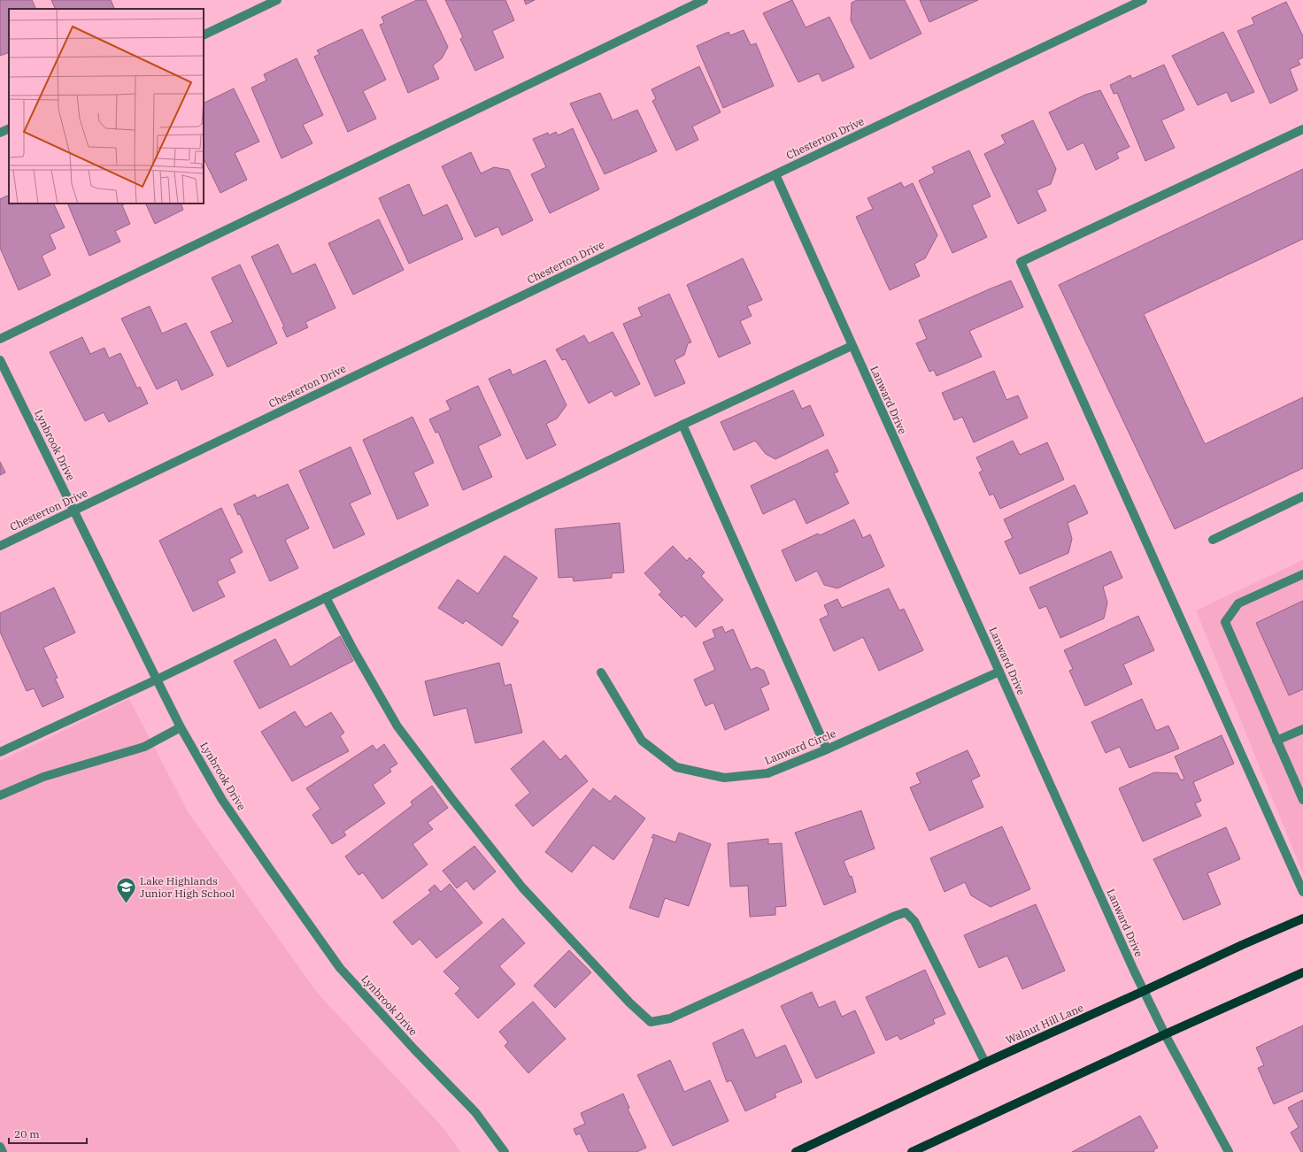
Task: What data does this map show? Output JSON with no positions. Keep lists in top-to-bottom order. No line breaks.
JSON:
{"streets":{"main road":["Walnut Hill Lane"],"street":["Chesterton Drive","Lanward Drive","Lynbrook Drive","Lanward Circle"]},"crossings":[["Chesterton Drive","Lanward Drive"],["Chesterton Drive","Lynbrook Drive"],["Lanward Drive","Lanward Circle"],["Lanward Drive","Walnut Hill Lane"]],"places":{"school or university":["Lake Highlands Junior High School"]},"scale_bar":"20 m"}
